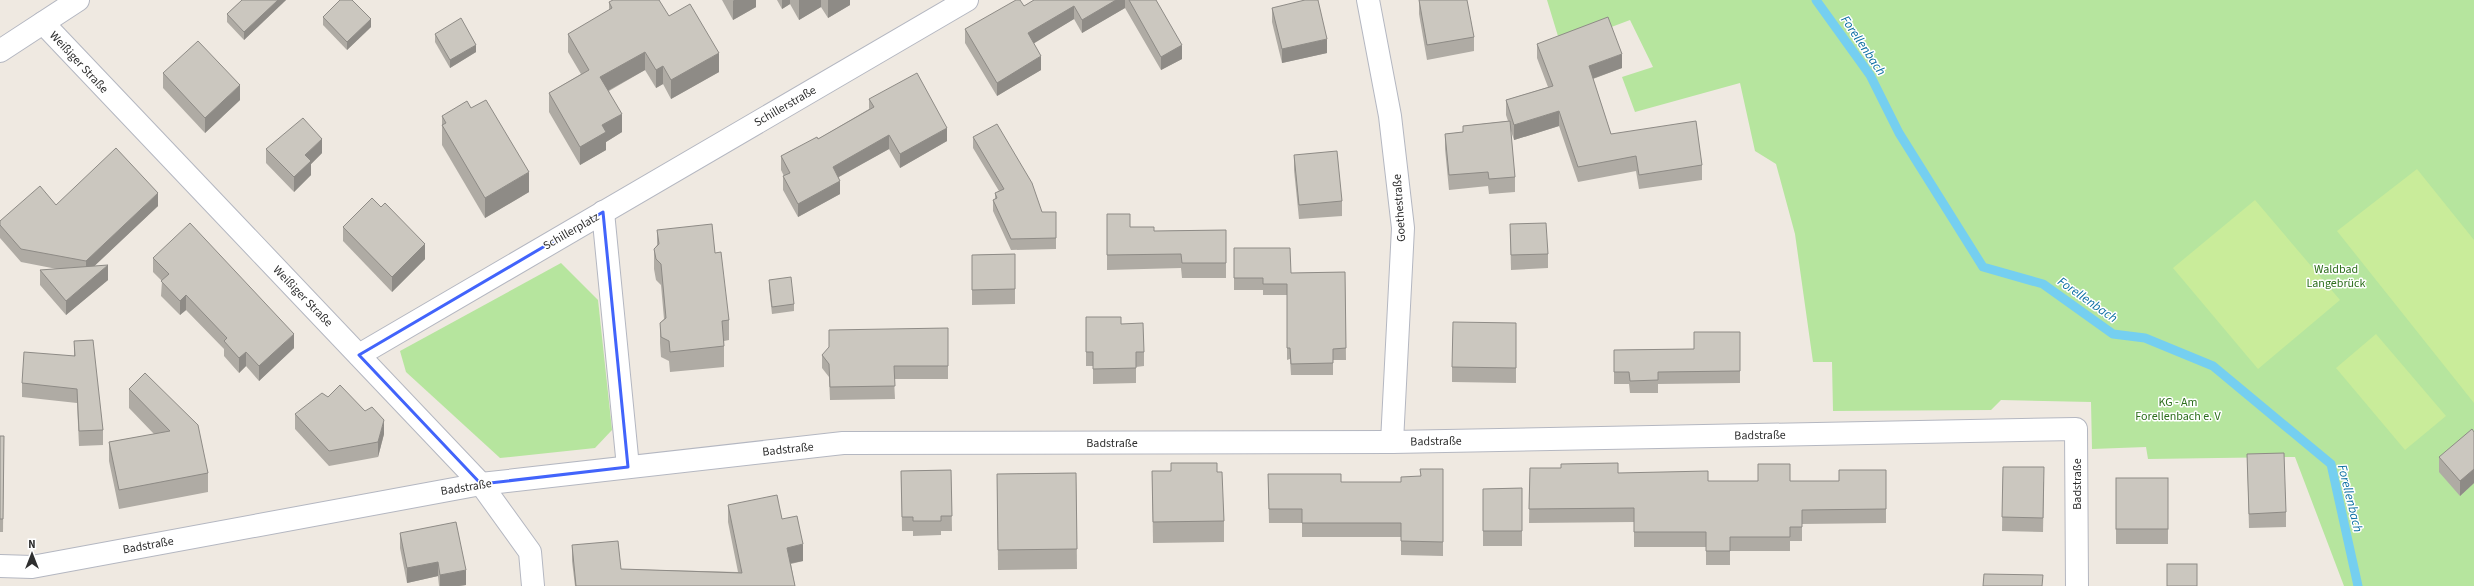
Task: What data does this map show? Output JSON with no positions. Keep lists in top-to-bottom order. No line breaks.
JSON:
{"streets":{"street":["Weißiger Straße","Schillerstraße","Goethestraße","Schillerplatz","Badstraße"]},"crossings":[["Weißiger Straße","Schillerplatz"],["Weißiger Straße","Badstraße"],["Schillerstraße","Schillerplatz"],["Goethestraße","Badstraße"],["Schillerplatz","Badstraße"]],"water":["Forellenbach"],"parks":["Waldbad Langebrück","KG - Am Forellenbach e. V"],"north":"top"}
